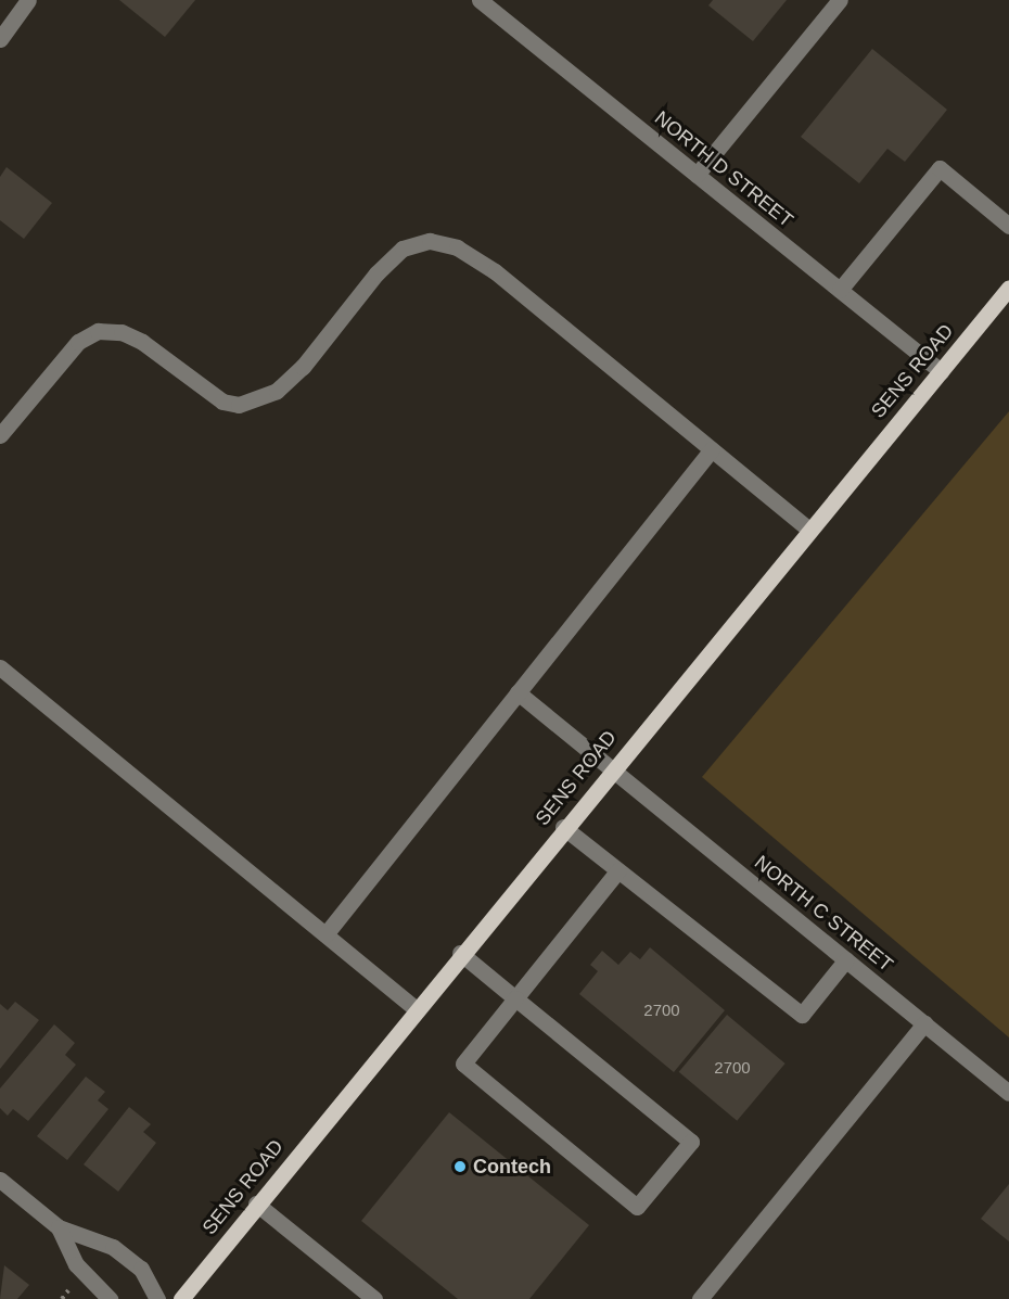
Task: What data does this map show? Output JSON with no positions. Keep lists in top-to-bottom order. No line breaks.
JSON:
{"streets":{"main road":["SENS ROAD"],"street":["NORTH D STREET","NORTH C STREET"]},"crossings":[["NORTH D STREET","SENS ROAD"],["SENS ROAD","NORTH C STREET"]],"places":["Contech"],"house_numbers":["2700","2700"]}
